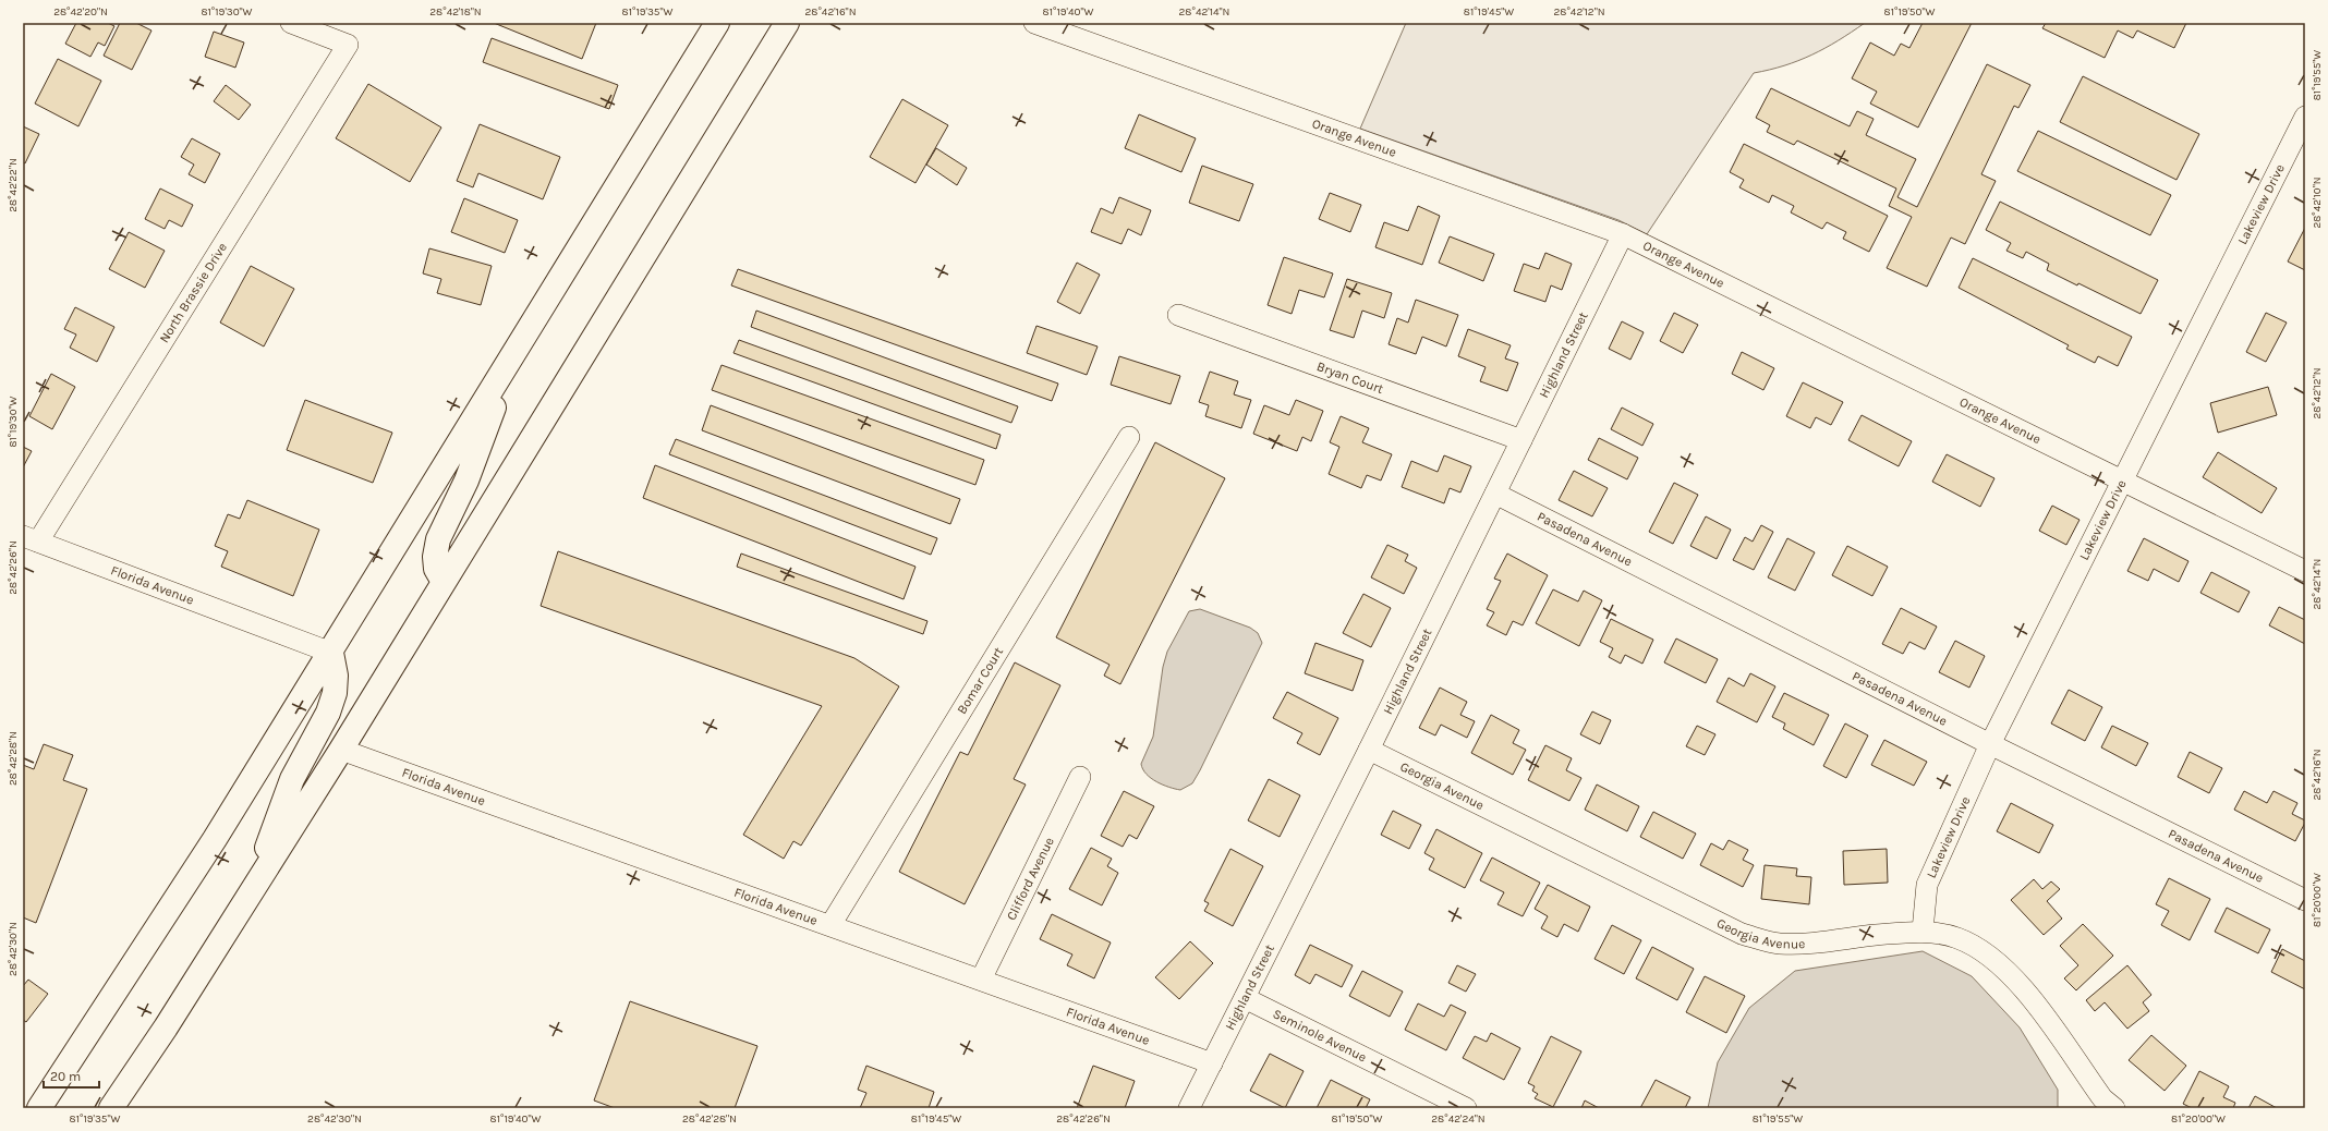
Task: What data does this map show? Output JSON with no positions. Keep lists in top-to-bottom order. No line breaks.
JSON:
{"streets":{"street":["Orange Avenue","Lakeview Drive","North Brassie Drive","Highland Street","Bryan Court","Pasadena Avenue","Florida Avenue","Bomar Court","Georgia Avenue","Clifford Avenue","Seminole Avenue"]},"crossings":[["Orange Avenue","Lakeview Drive"],["Orange Avenue","Highland Street"],["Lakeview Drive","Pasadena Avenue"],["Lakeview Drive","Georgia Avenue"],["North Brassie Drive","Florida Avenue"],["Highland Street","Bryan Court"],["Highland Street","Pasadena Avenue"],["Highland Street","Florida Avenue"],["Highland Street","Georgia Avenue"],["Highland Street","Seminole Avenue"],["Florida Avenue","Bomar Court"],["Florida Avenue","Clifford Avenue"]],"scale_bar":"20 m","coordinates":["28°42'20\"N","81°19'30\"W","28°42'18\"N","81°19'35\"W","28°42'16\"N","81°19'40\"W","28°42'14\"N","81°19'45\"W","28°42'12\"N","81°19'50\"W","81°19'55\"W","28°42'22\"N","28°42'10\"N","28°42'26\"N","28°42'28\"N","81°20'00\"W","28°42'30\"N","28°42'24\"N"]}
